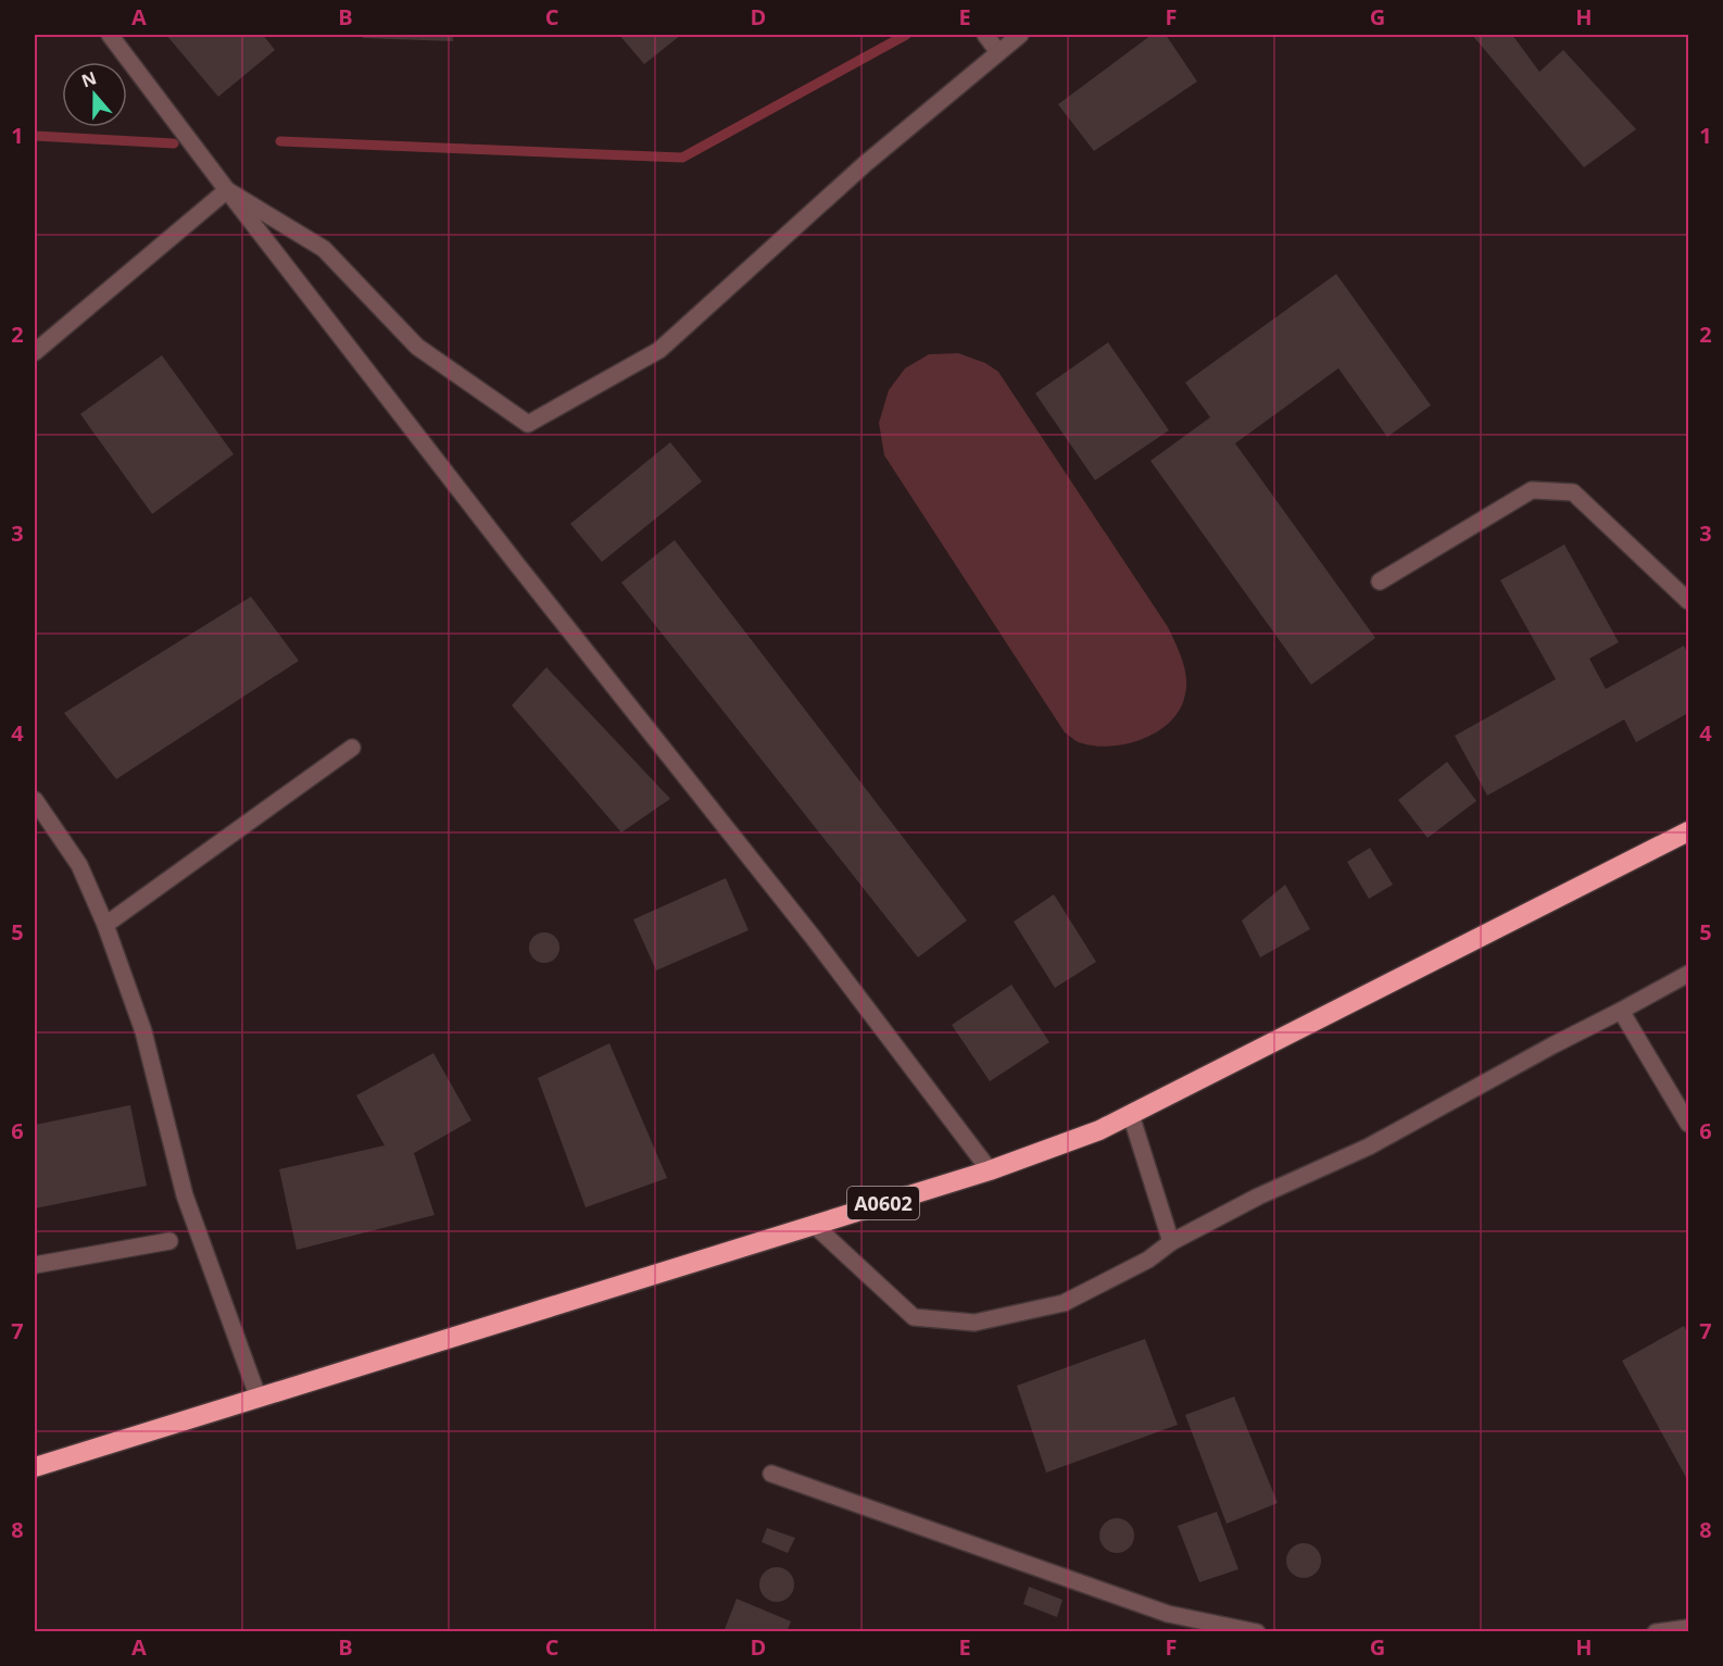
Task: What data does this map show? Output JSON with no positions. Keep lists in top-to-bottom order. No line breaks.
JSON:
{"streets":{"highway":["A0602"]},"north":"top","grid":{"columns":["A","B","C","D","E","F","G","H"],"rows":["1","2","3","4","5","6","7","8"]}}
